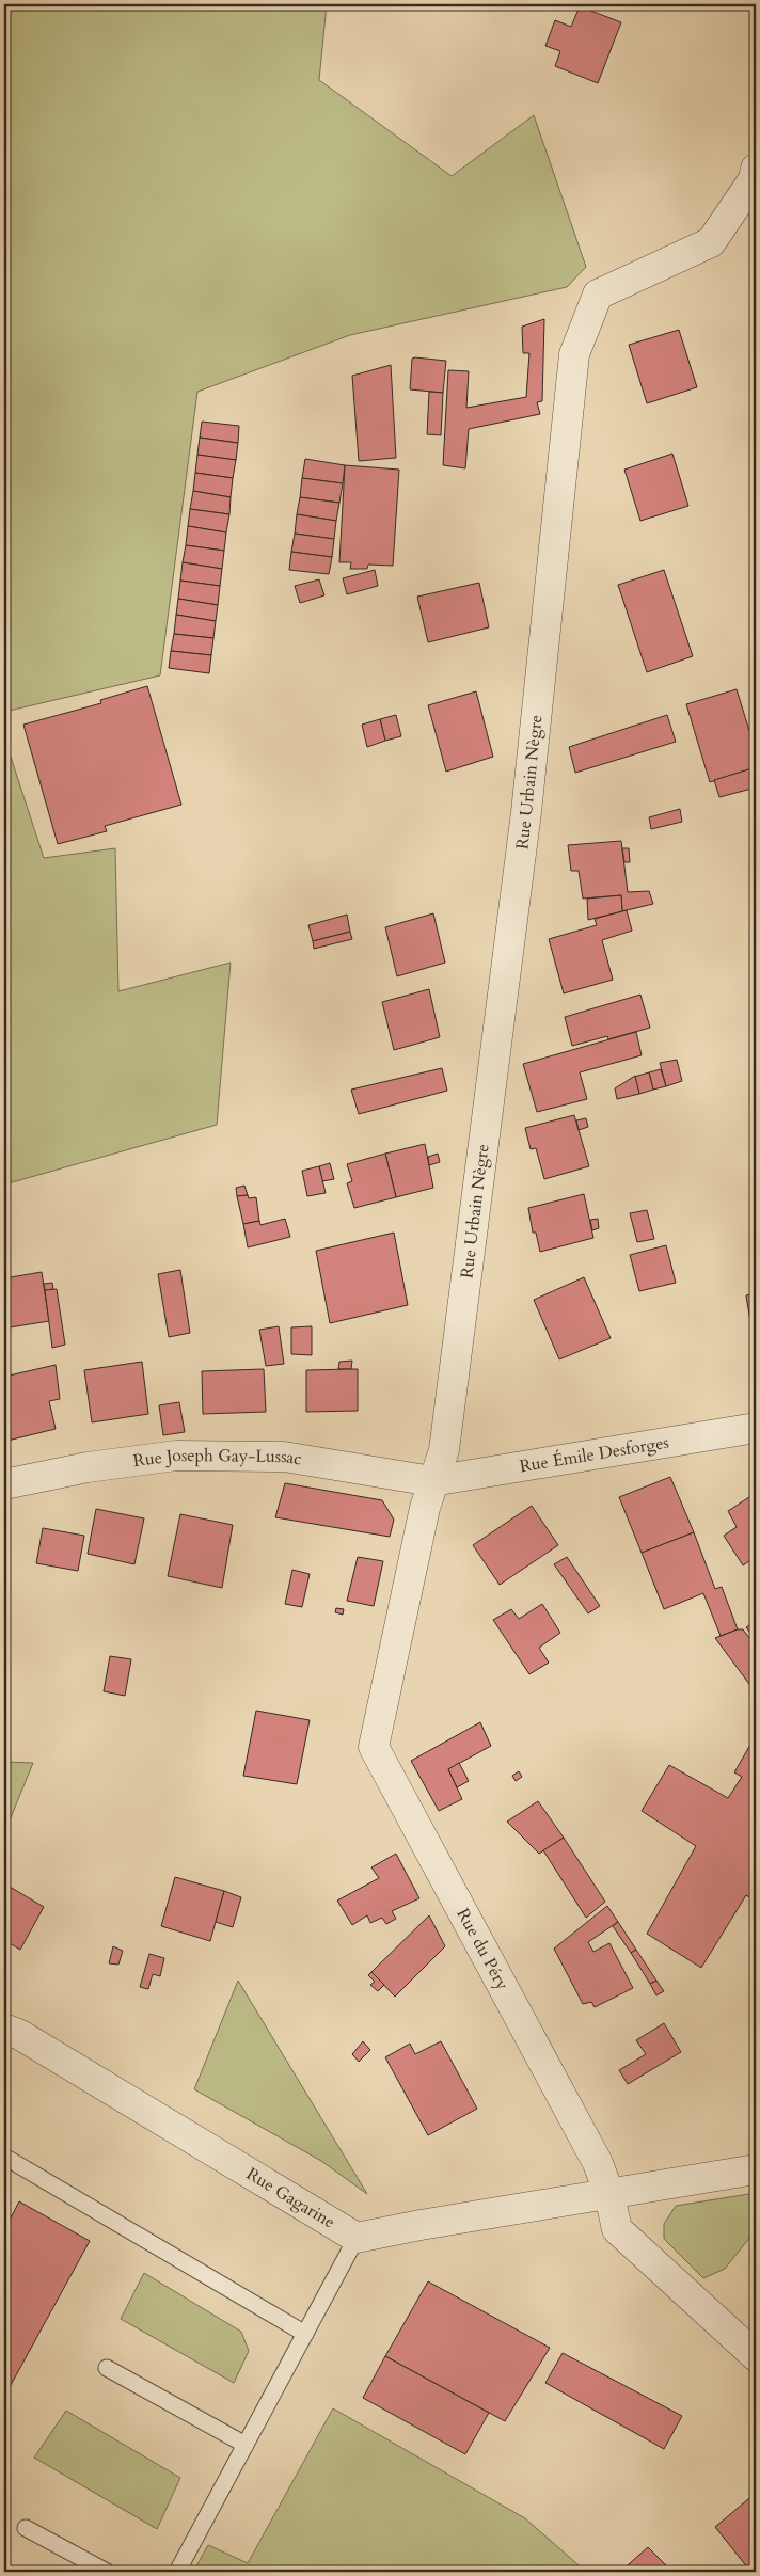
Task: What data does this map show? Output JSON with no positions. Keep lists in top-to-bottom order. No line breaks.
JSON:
{"streets":{"street":["Rue Urbain Nègre","Rue Émile Desforges","Rue Joseph Gay-Lussac","Rue du Péry","Rue Gagarine"]},"crossings":[["Rue Urbain Nègre","Rue Émile Desforges"],["Rue Urbain Nègre","Rue Joseph Gay-Lussac"],["Rue Urbain Nègre","Rue du Péry"],["Rue Émile Desforges","Rue Joseph Gay-Lussac"],["Rue Émile Desforges","Rue du Péry"],["Rue Joseph Gay-Lussac","Rue du Péry"]]}
